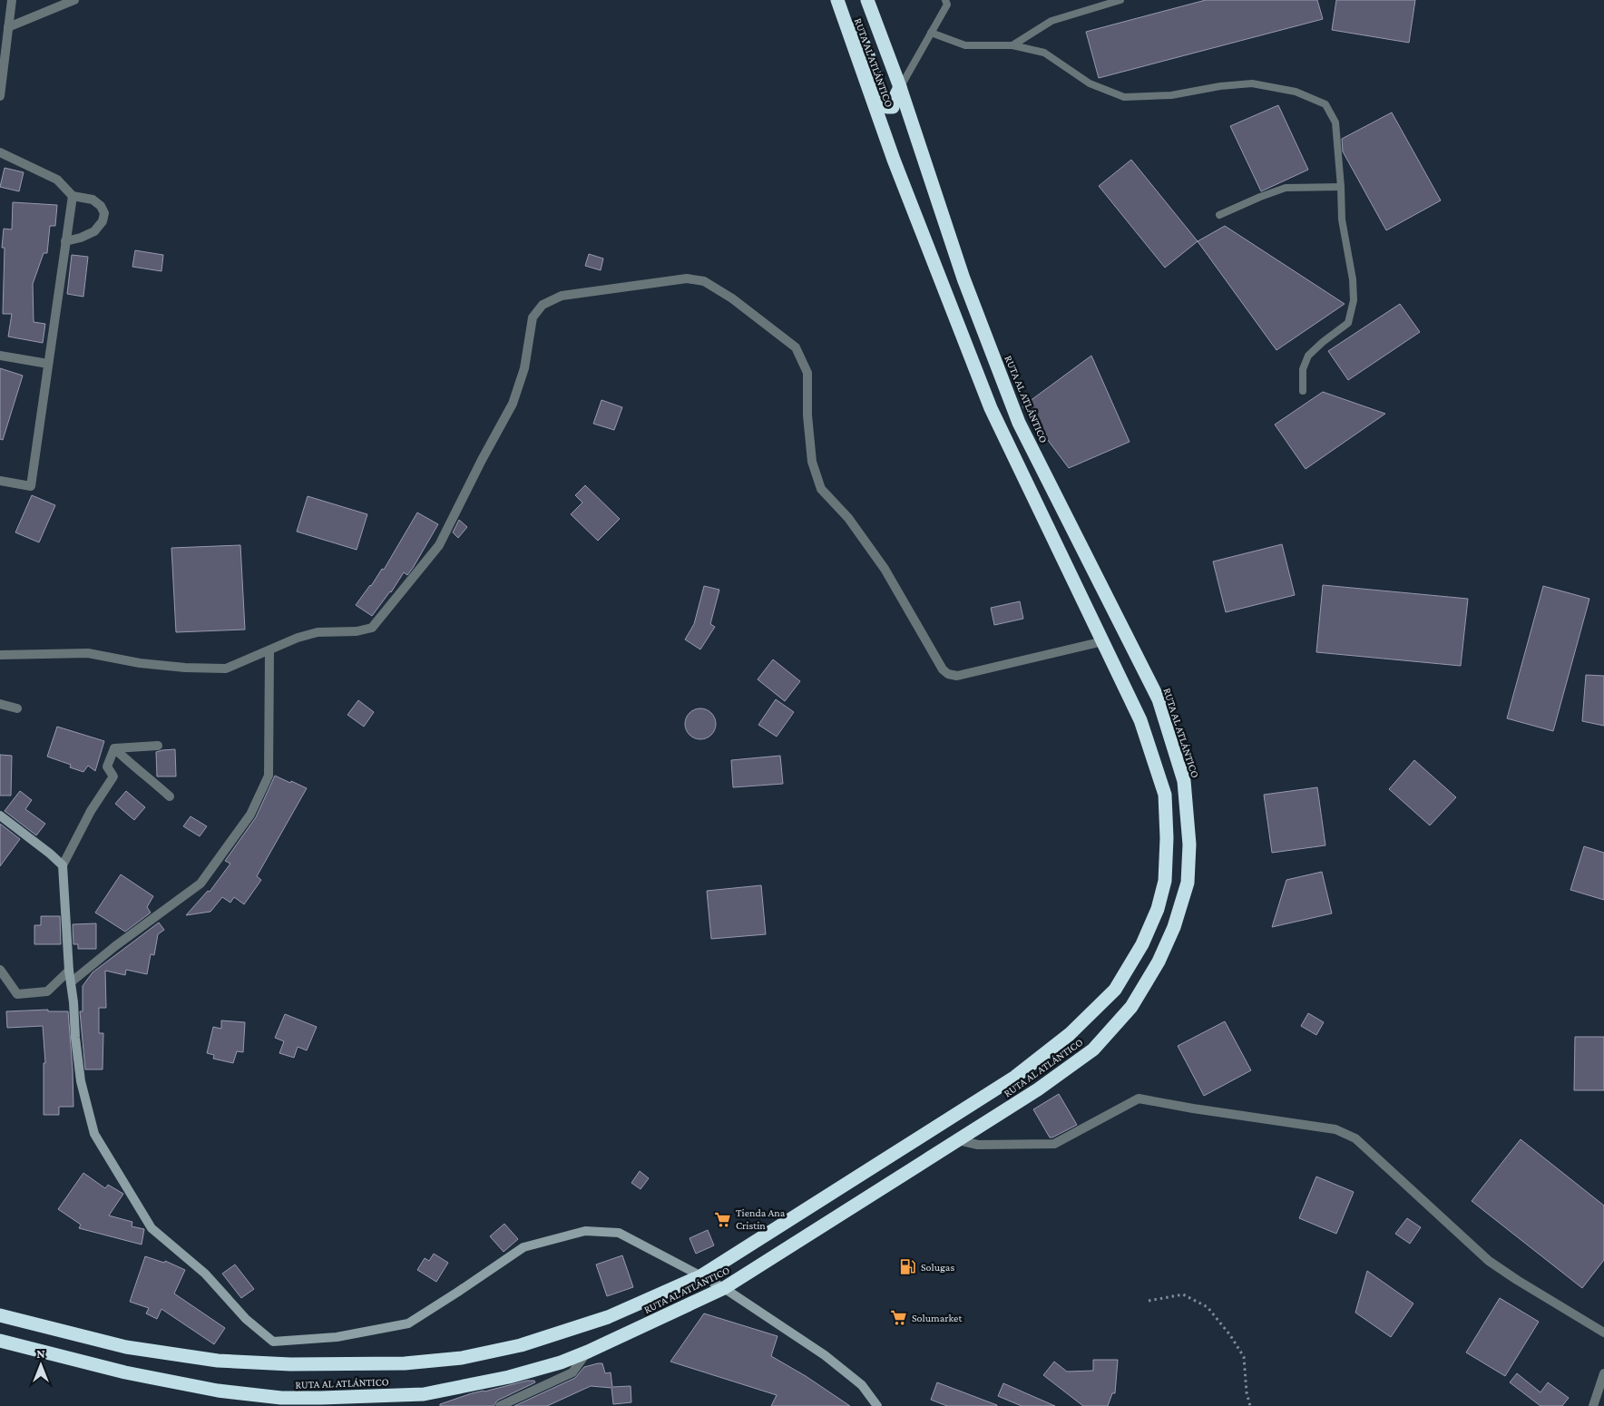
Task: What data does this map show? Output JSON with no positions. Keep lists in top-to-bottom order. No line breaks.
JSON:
{"streets":{"highway":["RUTA AL ATLÁNTICO"]},"places":{"supermarket":["Tienda Ana Cristin","Solumarket"],"fuel station":["Solugas"]},"north":"top"}
